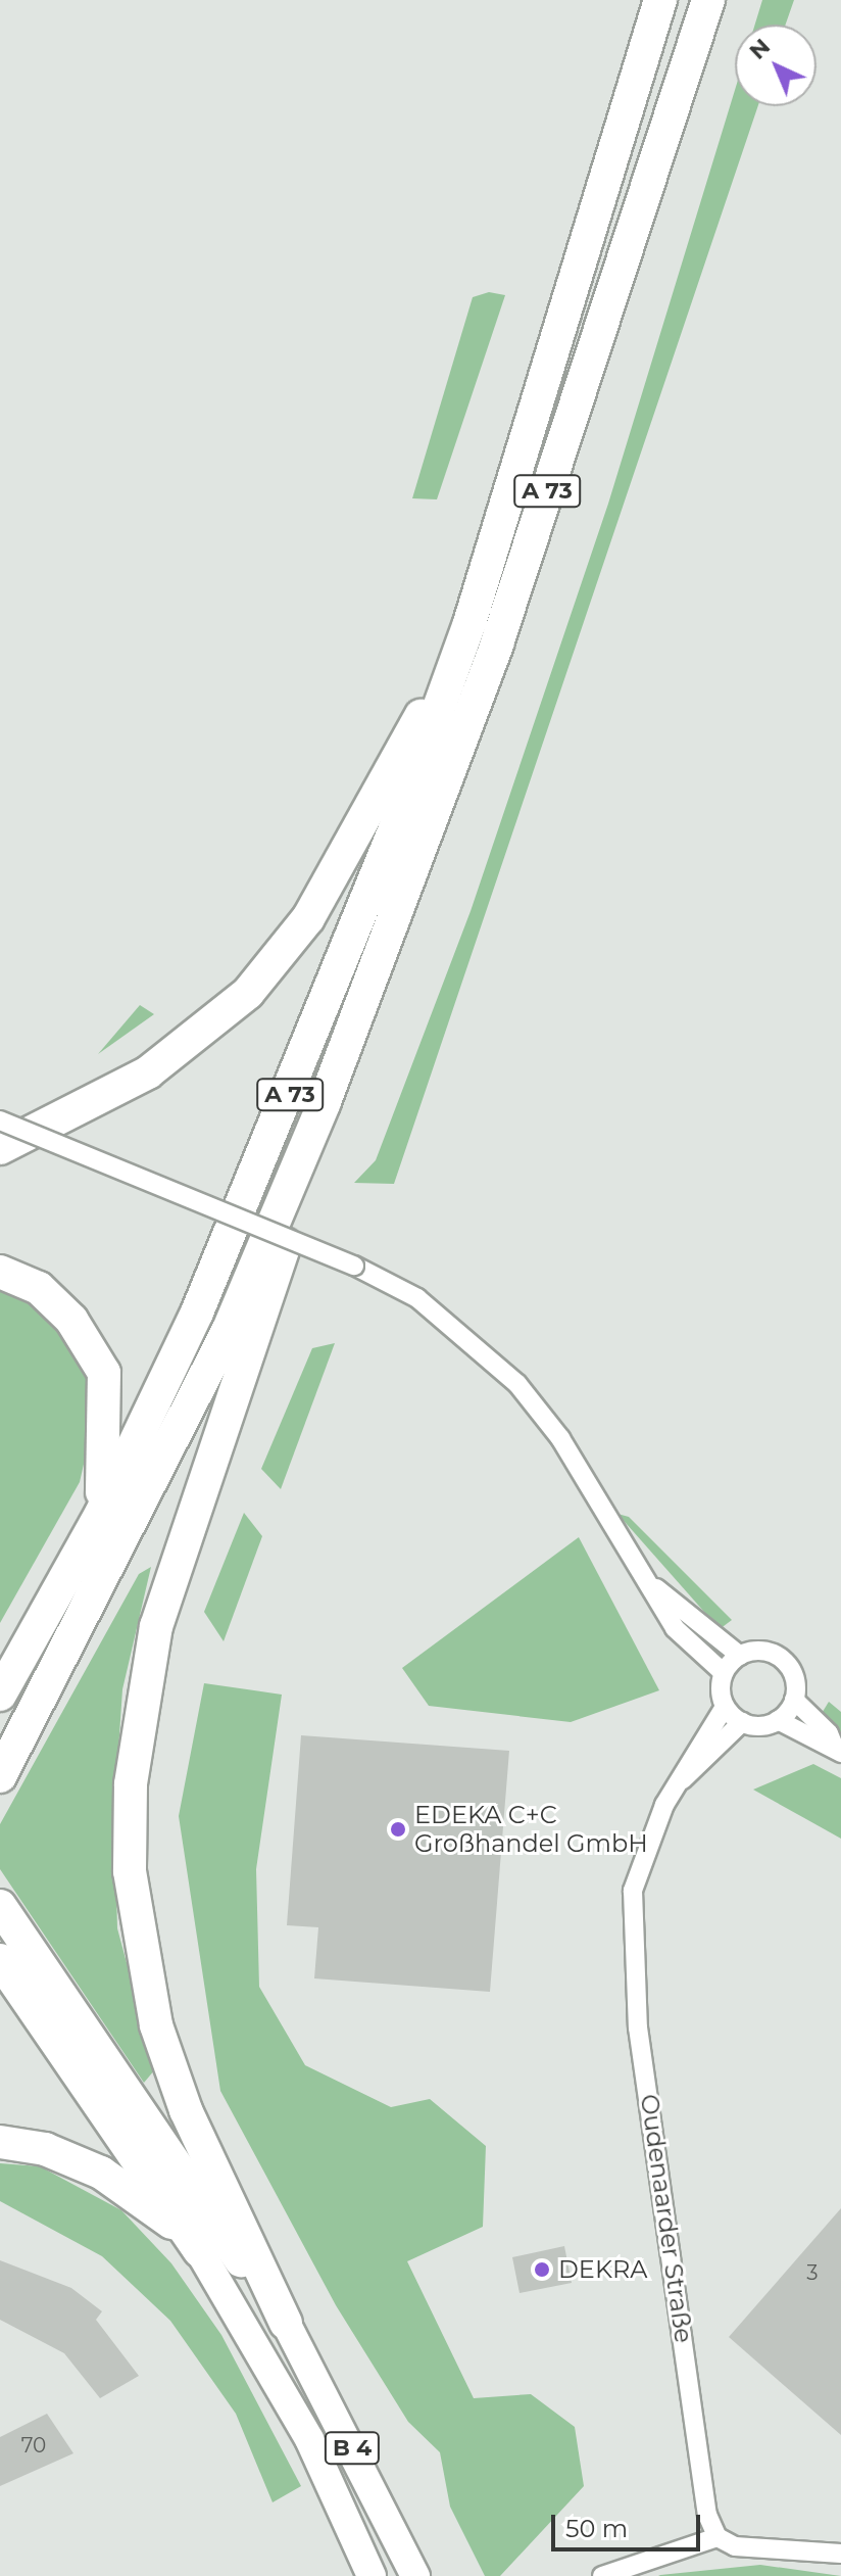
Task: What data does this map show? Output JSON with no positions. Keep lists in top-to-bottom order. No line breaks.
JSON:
{"streets":{"highway":["A 73","B 4"],"street":["Oudenaarder Straße"]},"places":["EDEKA C+C Großhandel GmbH","DEKRA"],"house_numbers":["3","70"],"scale_bar":"50 m","north":"top left"}
